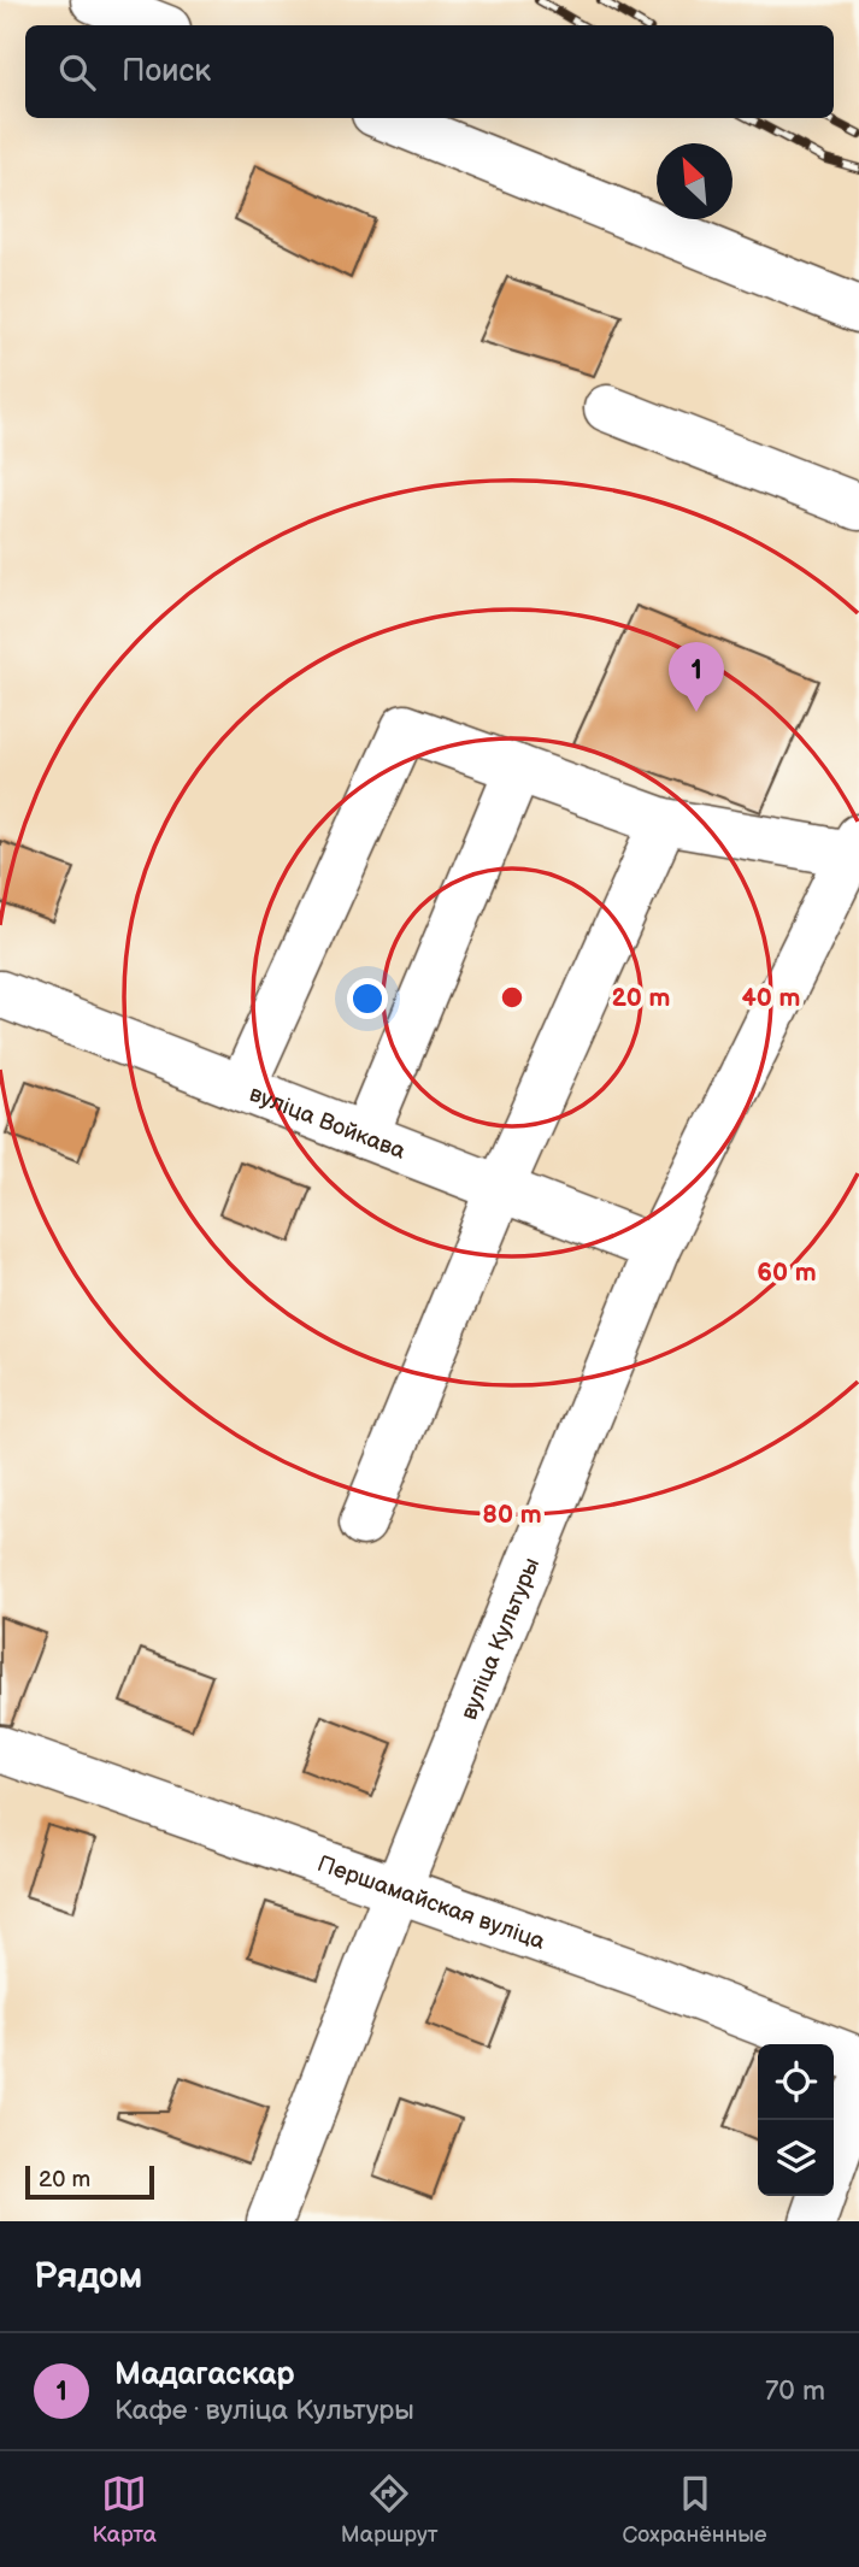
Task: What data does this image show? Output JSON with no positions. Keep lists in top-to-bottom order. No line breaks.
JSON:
{"streets":{"street":["вуліца Войкава","вуліца Культуры","Першамайская вуліца"]},"crossings":[["вуліца Войкава","вуліца Культуры"],["вуліца Культуры","Першамайская вуліца"]],"scale_bar":"20 m","north":"top left","page":{"search":"Поиск","pins":"1","scale":"20 m","heading":"Рядом","list":[{"mark":"1","name":"Мадагаскар","note":"Кафе · вуліца Культуры","value":"70 m"}],"nav":["Карта","Маршрут","Сохранённые"]},"rings":["20 m","40 m","60 m","80 m"]}
